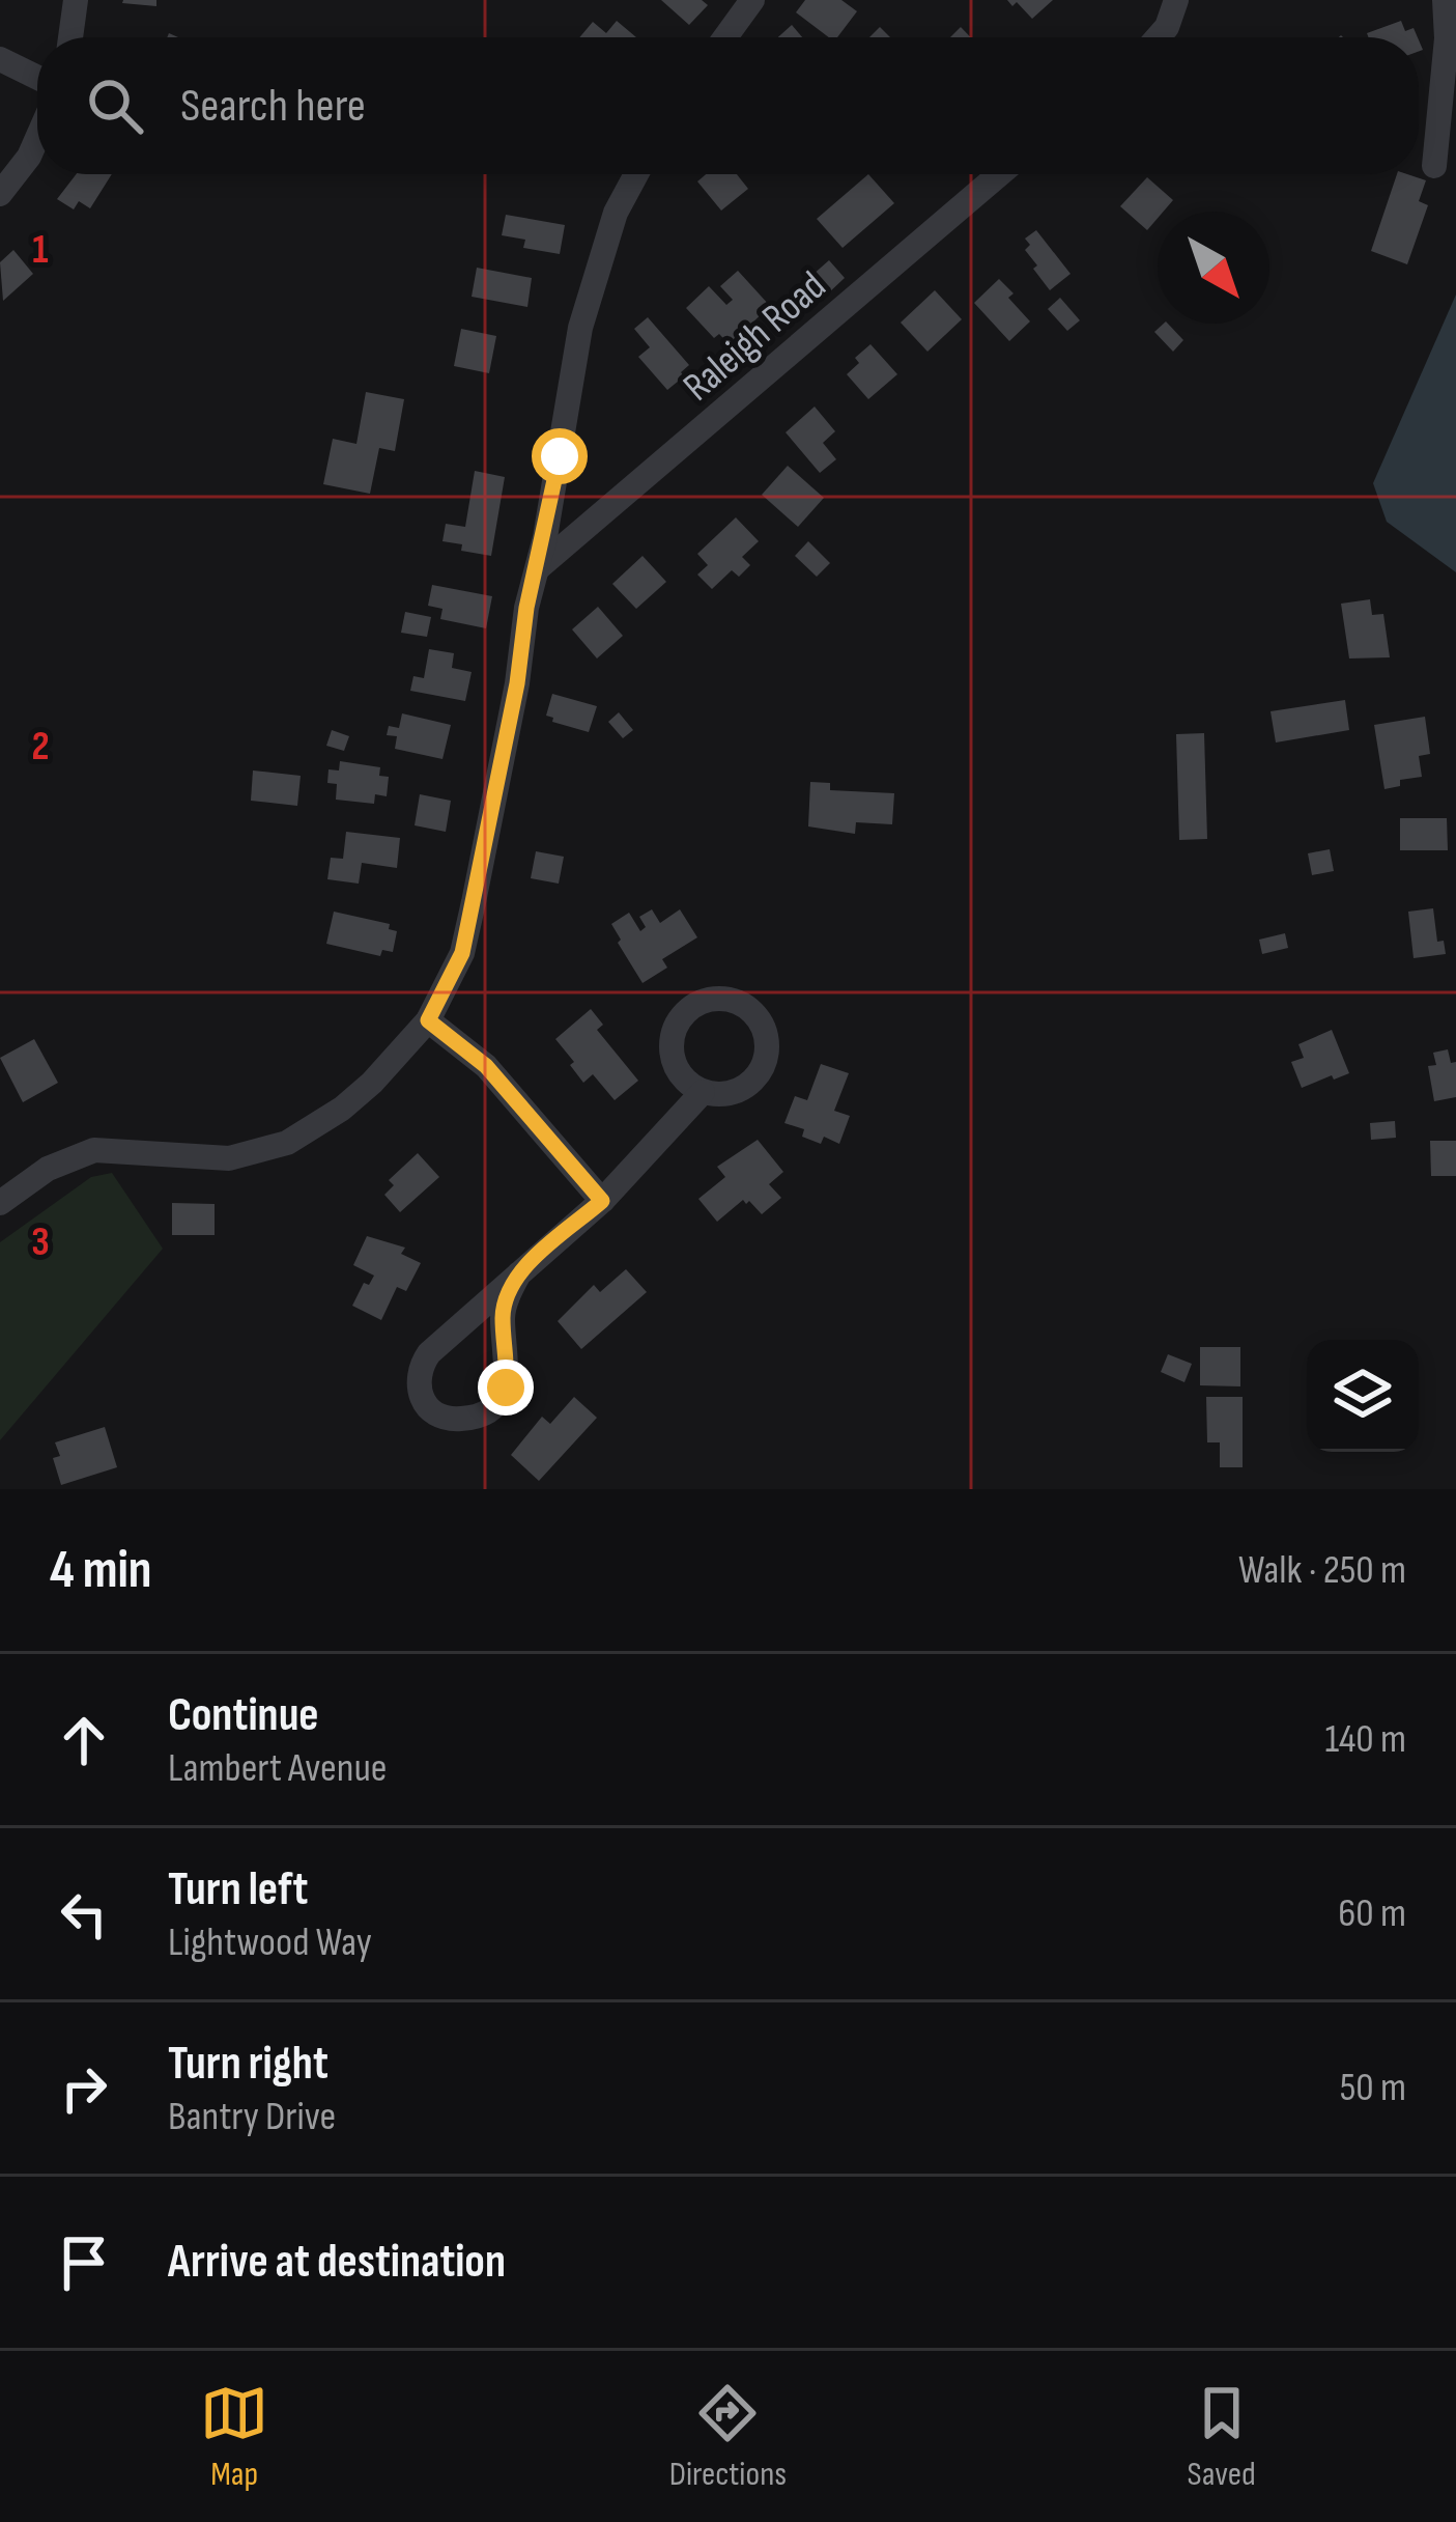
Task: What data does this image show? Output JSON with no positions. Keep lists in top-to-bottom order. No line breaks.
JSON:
{"streets":{"street":["Raleigh Road"]},"north":"bottom right","page":{"search":"Search here","heading":["4 min","Walk · 250 m"],"list":[["Continue","Lambert Avenue","140 m"],["Turn left","Lightwood Way","60 m"],["Turn right","Bantry Drive","50 m"],"Arrive at destination"],"nav":["Map","Directions","Saved"]},"grid":{"rows":["1","2","3"]}}
